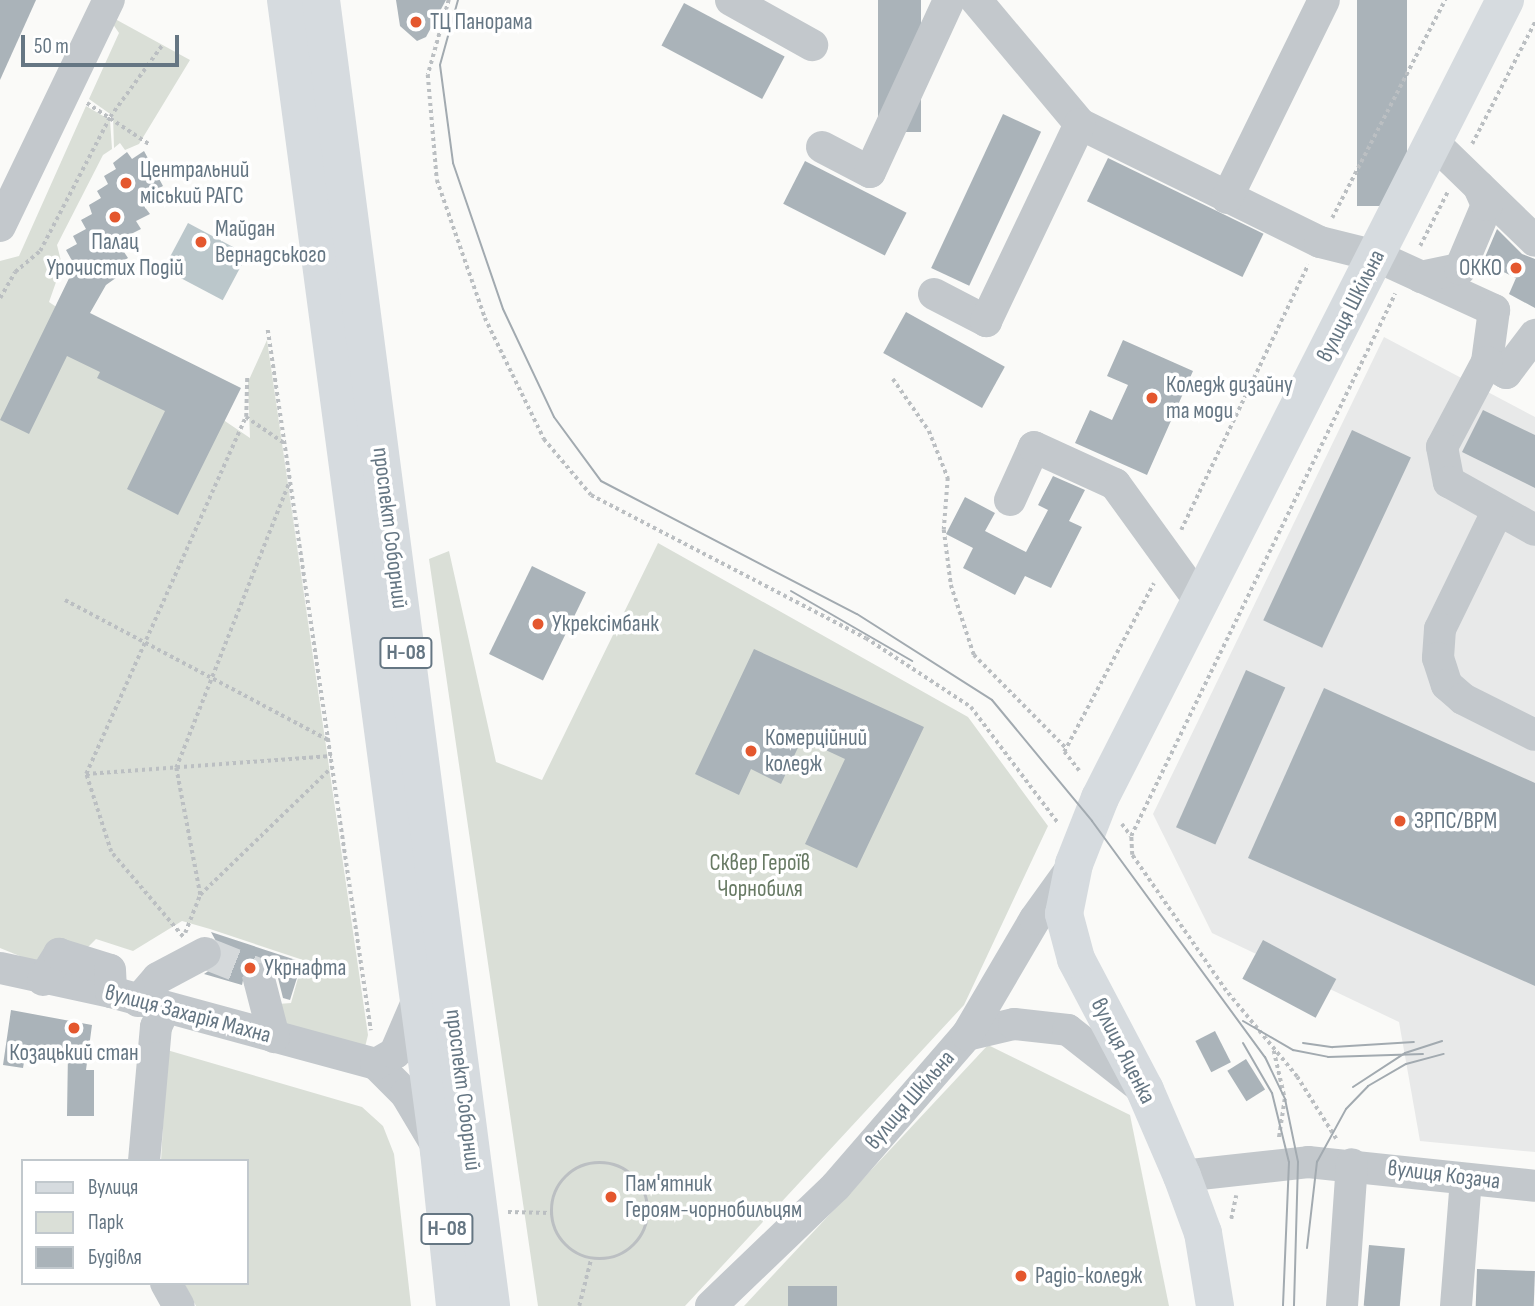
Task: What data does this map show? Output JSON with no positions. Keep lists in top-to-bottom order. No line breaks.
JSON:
{"streets":{"main road":["вулиця Шкільна","проспект Соборний","Н-08","вулиця Яценка"],"street":["вулиця Захарія Махна","вулиця Козача"]},"crossings":[["вулиця Шкільна","вулиця Яценка"],["вулиця Яценка","вулиця Козача"]],"parks":["Сквер Героїв Чорнобиля"],"places":["ТЦ Панорама","Центральний міський РАГС","Палац Урочистих Подій","Майдан Вернадського","ОККО","Коледж дизайну та моди","Укрексімбанк","Комерційний коледж","ЗРПС/ВРМ","Укрнафта","Козацький стан","Пам'ятник Героям-чорнобильцям","Радіо-коледж"],"legend":["Вулиця","Парк","Будівля"],"scale_bar":"50 m"}
